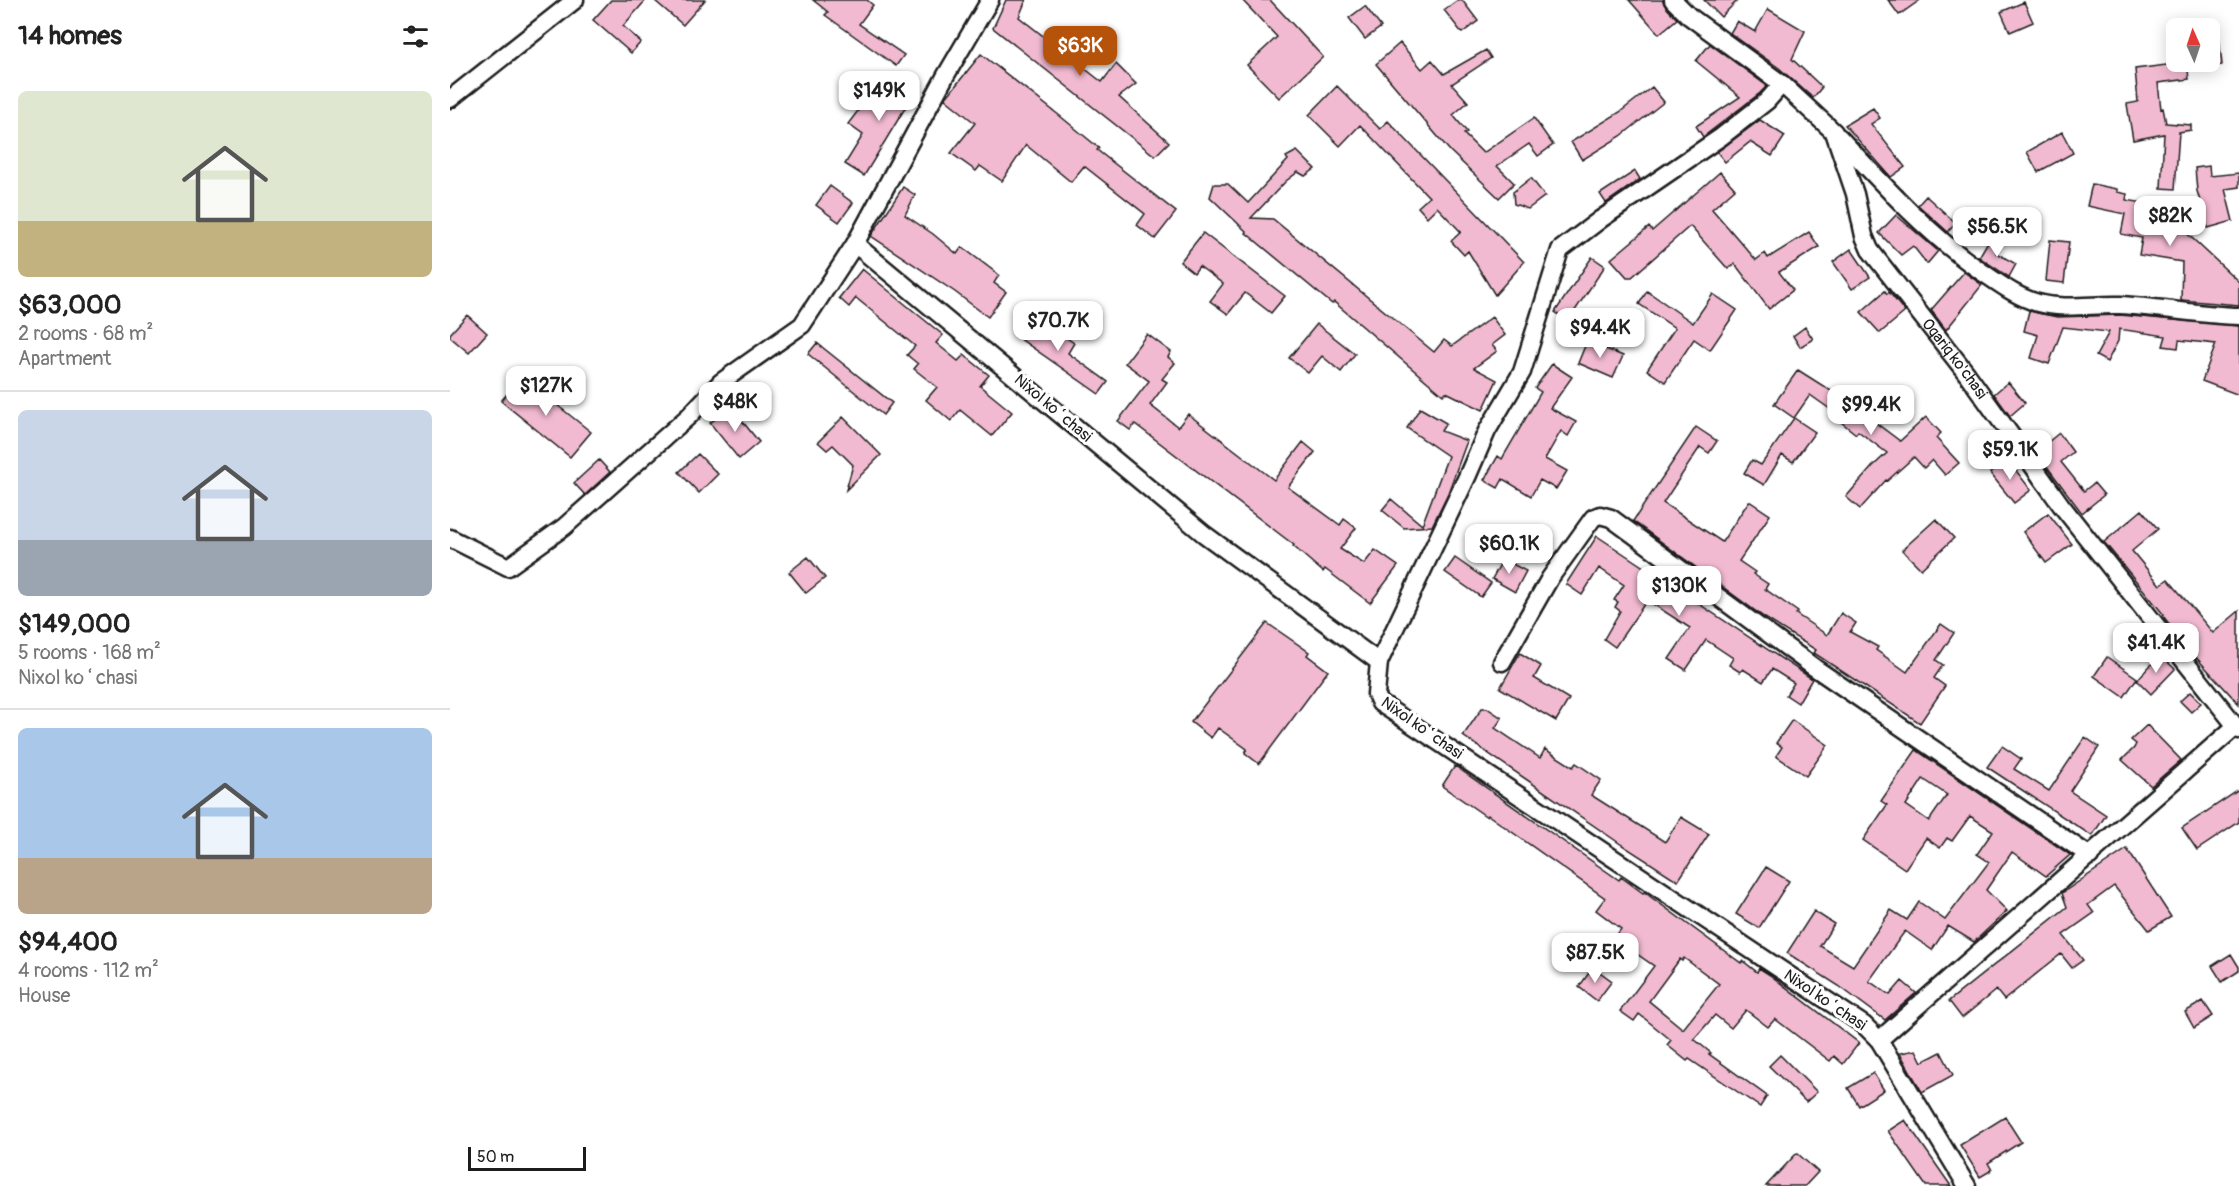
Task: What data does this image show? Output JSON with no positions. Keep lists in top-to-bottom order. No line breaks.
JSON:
{"streets":{"street":["Oqariq ko'chasi","Nixol koʻchasi"]},"scale_bar":"50 m","north":"top","page":{"heading":"14 homes","price":["$63K","$149K","$82K","$56.5K","$70.7K","$94.4K","$127K","$48K","$99.4K","$59.1K","$60.1K","$130K","$41.4K","$87.5K"],"list":[{"name":"$63,000","note":"2 rooms · 68 m² · Apartment"},{"name":"$149,000","note":"5 rooms · 168 m² · Nixol koʻchasi"},{"name":"$94,400","note":"4 rooms · 112 m² · House"}],"scale":"50 m"}}
